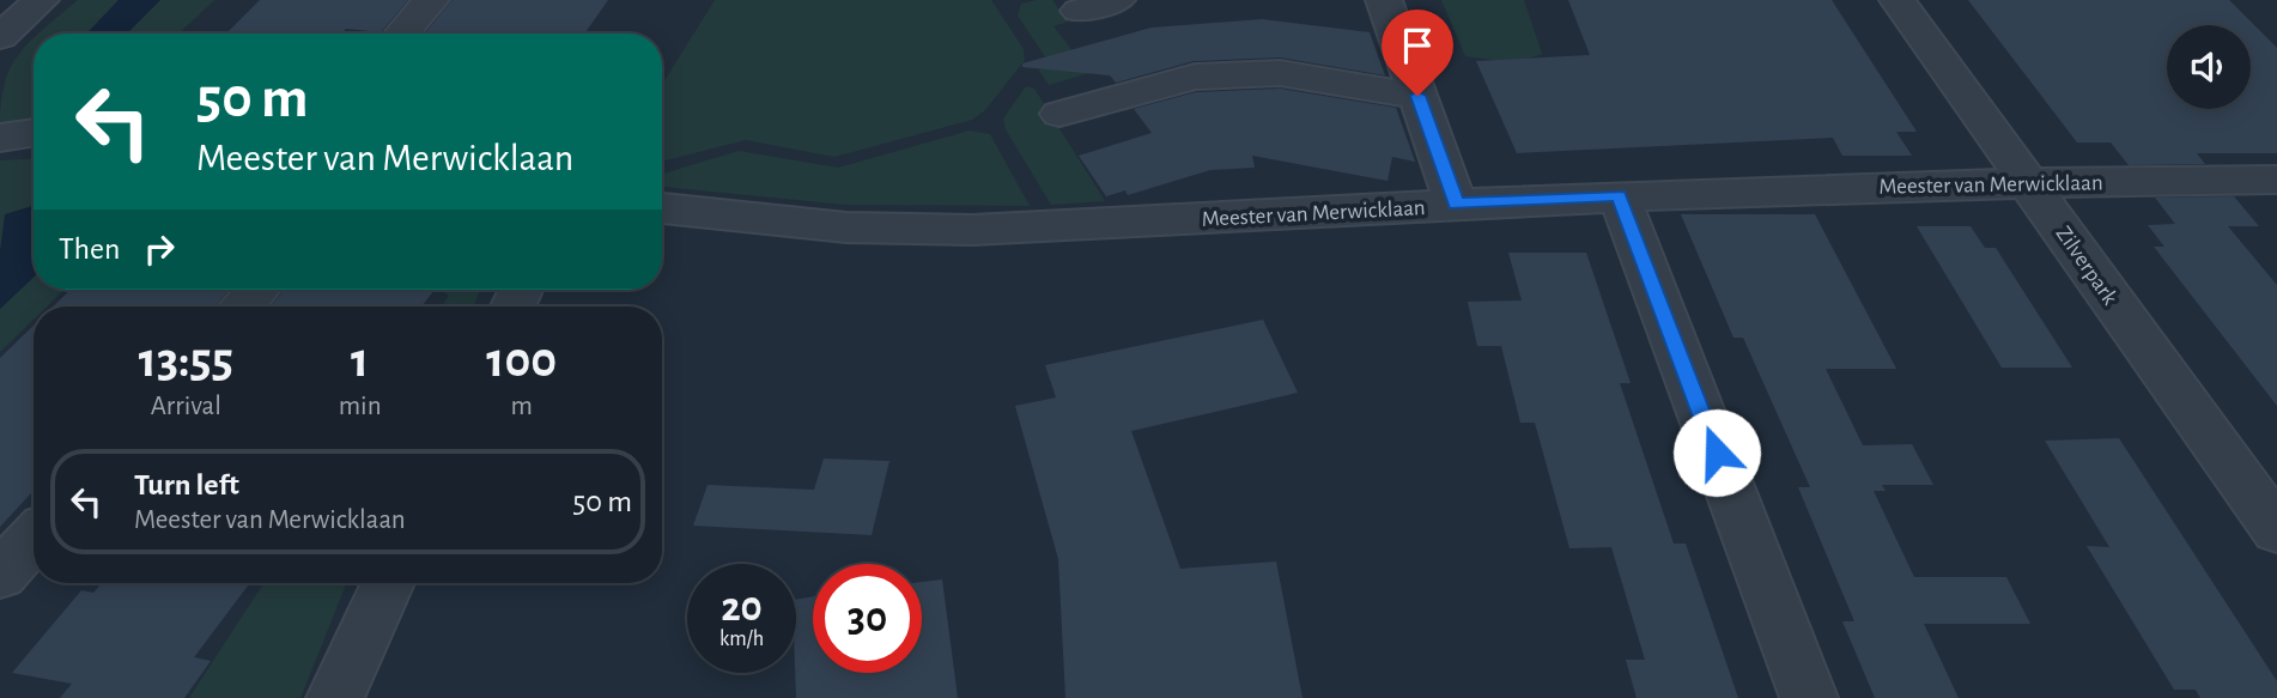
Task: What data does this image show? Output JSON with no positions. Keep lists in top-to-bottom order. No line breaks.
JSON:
{"streets":{"street":["Meester van Merwicklaan","Zilverpark"]},"crossings":[["Meester van Merwicklaan","Zilverpark"]],"page":{"turn":["50 m","Meester van Merwicklaan"],"then":"Then","eta":["13:55","Arrival","1","min","100","m"],"list":[{"name":"Turn left","note":"Meester van Merwicklaan","value":"50 m"}],"speed":"20 km/h","limit":"30"}}
